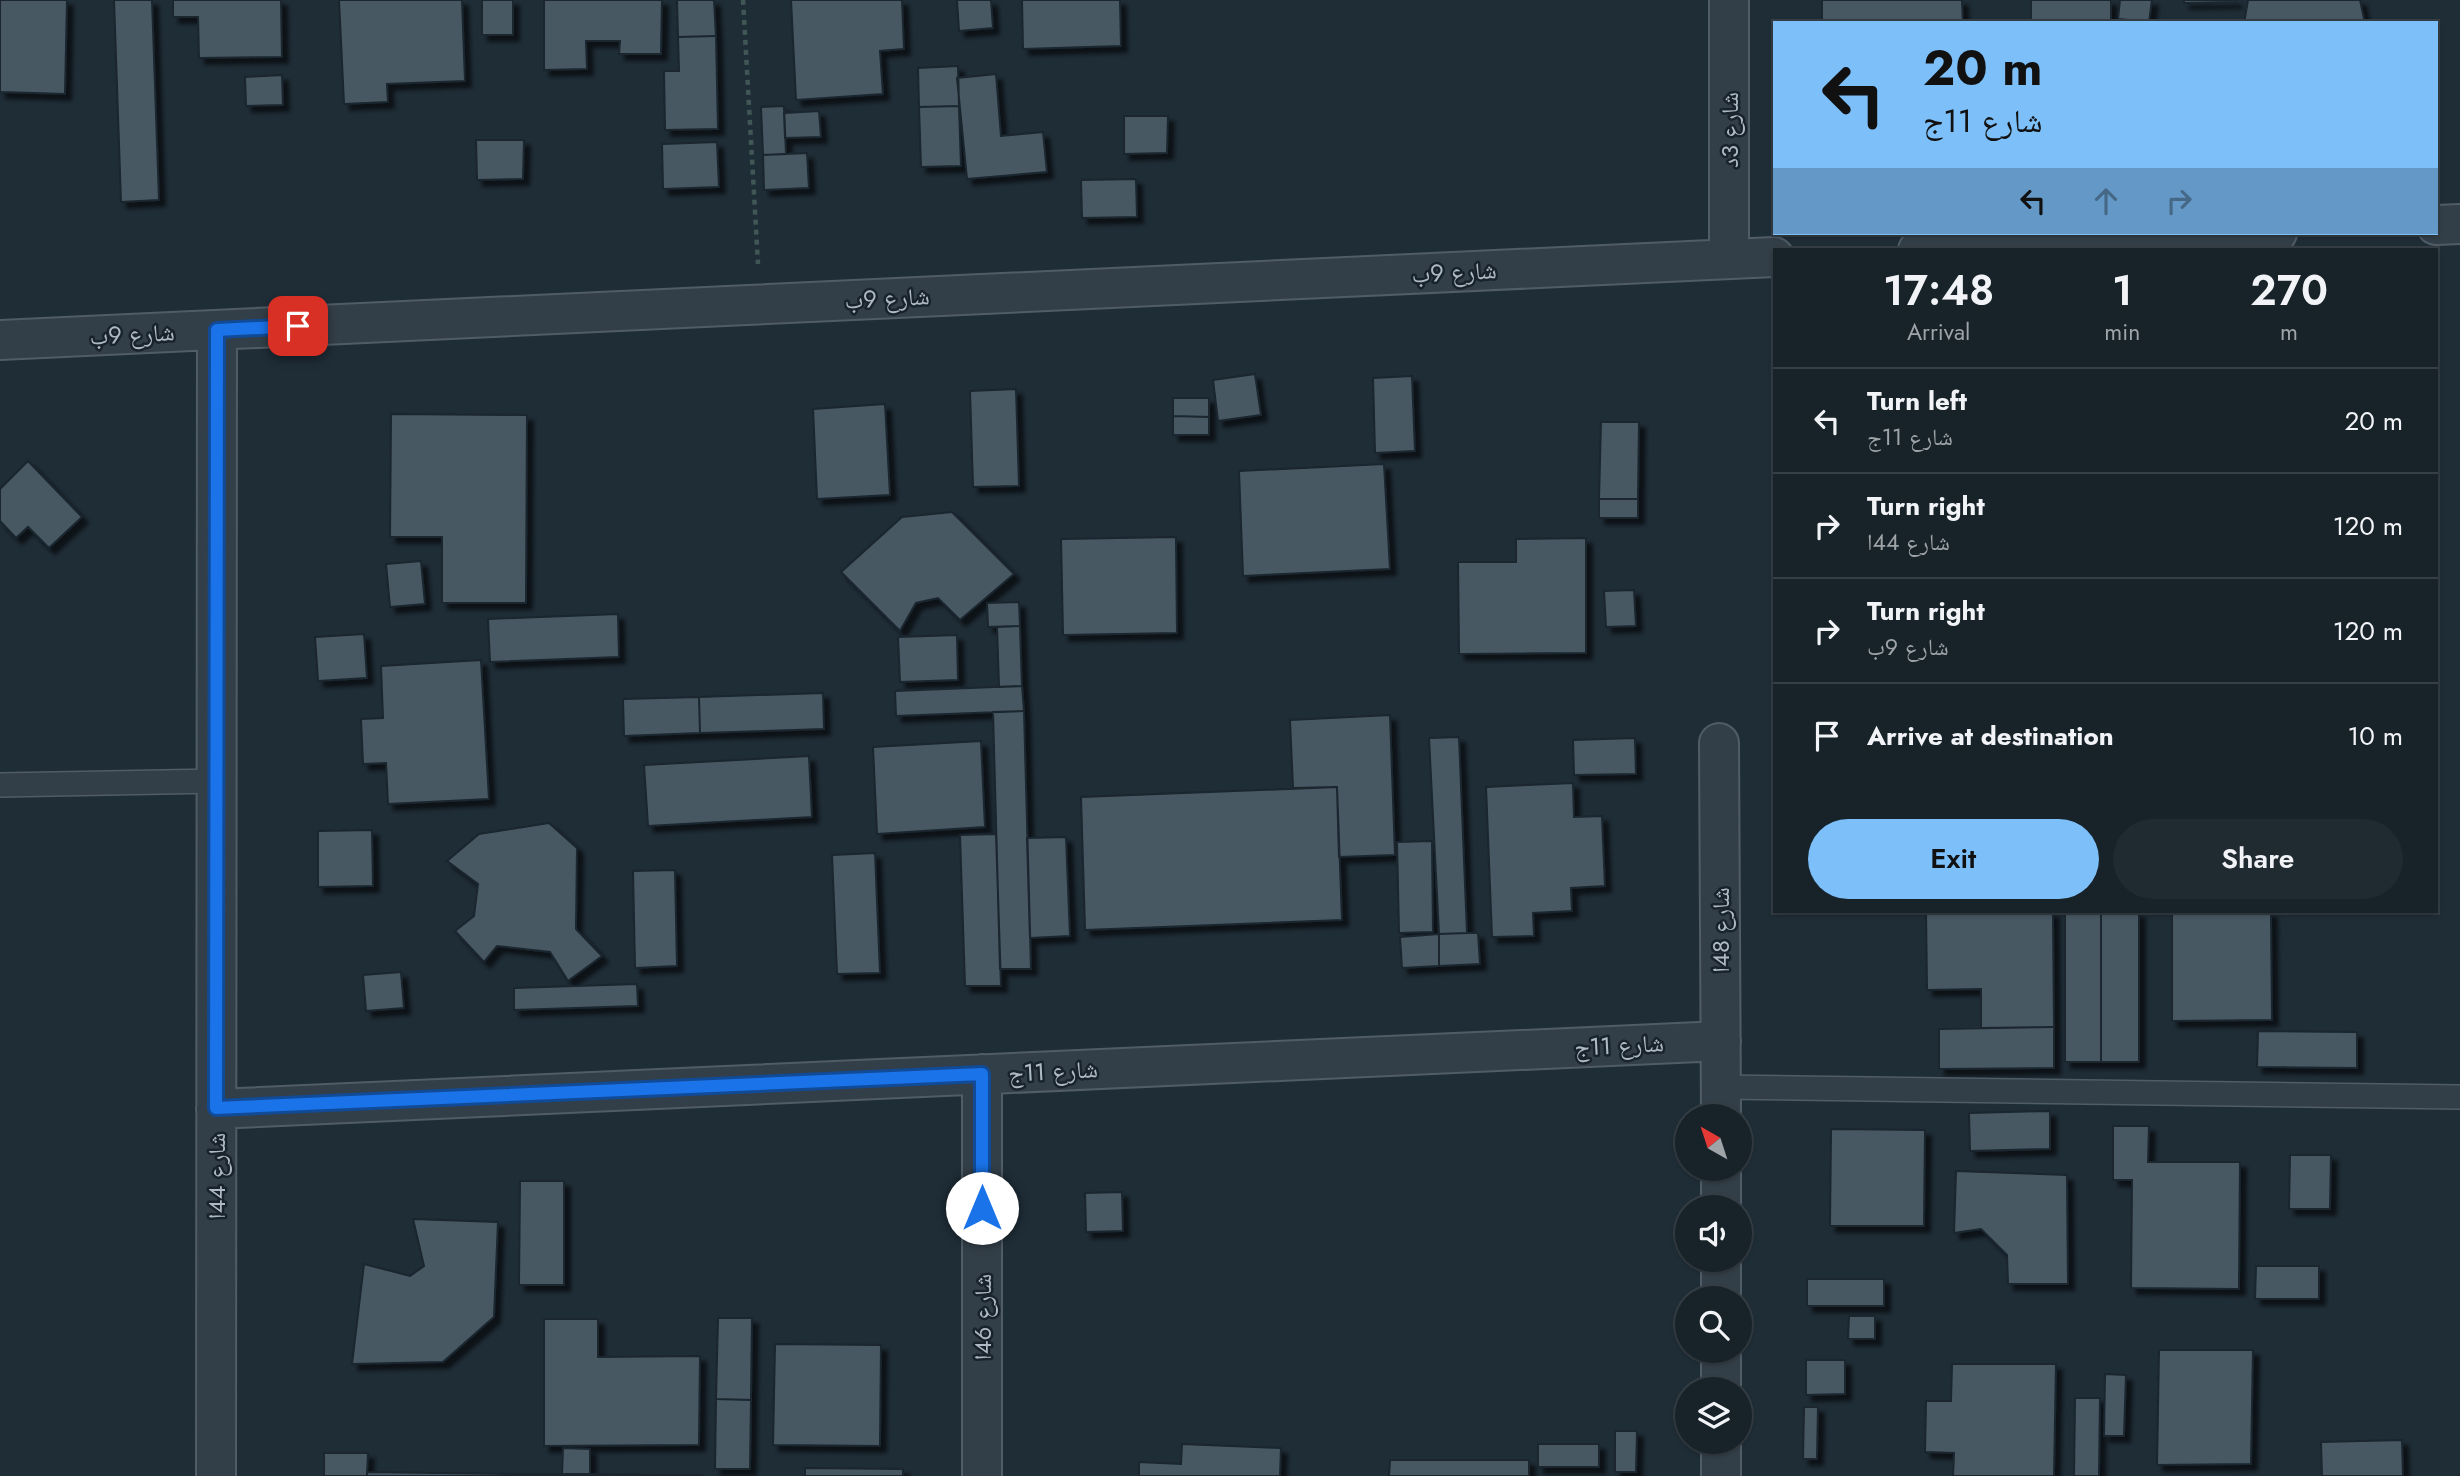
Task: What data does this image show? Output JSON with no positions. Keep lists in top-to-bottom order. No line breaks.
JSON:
{"streets":{"street":["شارع 3د","شارع 9ب","شارع 48ا","شارع 11ج","شارع 44ا","شارع 46ا"]},"crossings":[["شارع 3د","شارع 9ب"],["شارع 9ب","شارع 44ا"],["شارع 48ا","شارع 11ج"],["شارع 11ج","شارع 44ا"],["شارع 11ج","شارع 46ا"]],"north":"top left","page":{"turn":["20 m","شارع 11ج"],"eta":["17:48","Arrival","1","min","270","m"],"list":[{"name":"Turn left","note":"شارع 11ج","value":"20 m"},{"name":"Turn right","note":"شارع 44ا","value":"120 m"},{"name":"Turn right","note":"شارع 9ب","value":"120 m"},{"name":"Arrive at destination","value":"10 m"}],"buttons":["Exit","Share"]}}
